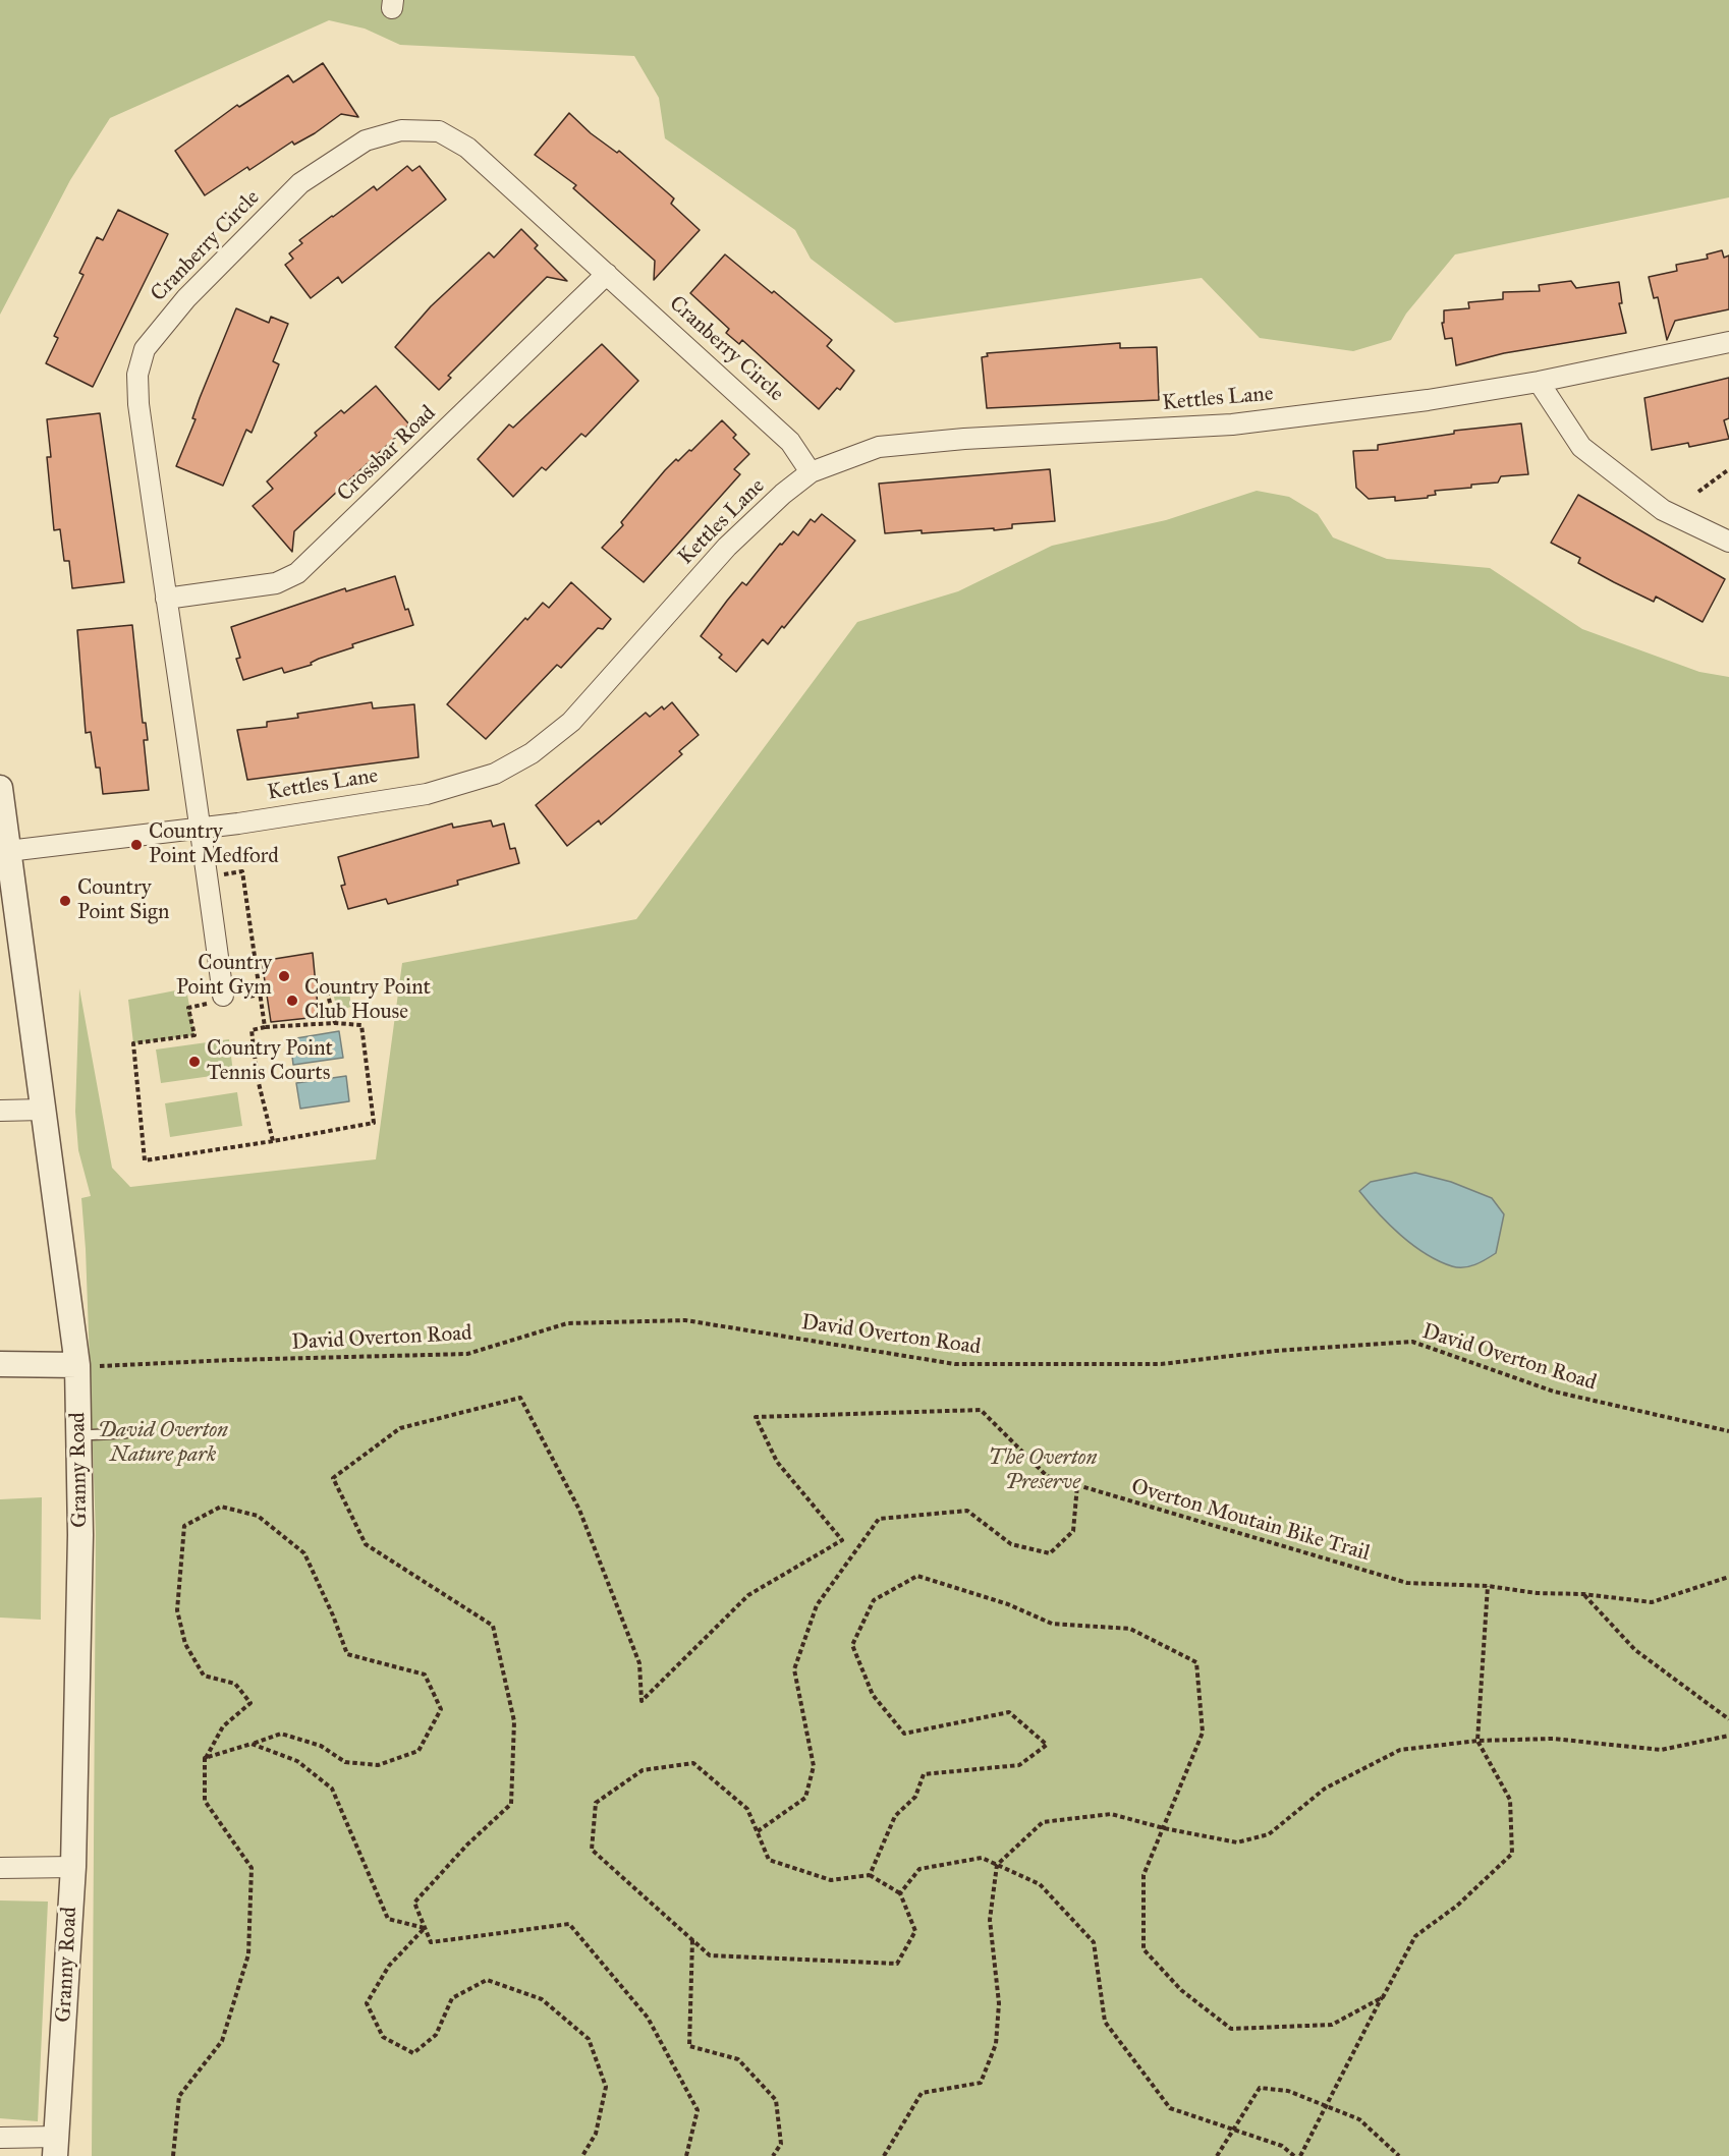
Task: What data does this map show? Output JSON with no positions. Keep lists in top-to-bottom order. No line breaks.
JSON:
{"streets":{"street":["Cranberry Circle","Kettles Lane","Crossbar Road","Granny Road"],"path":["David Overton Road","Overton Moutain Bike Trail"]},"crossings":[["Cranberry Circle","Kettles Lane"],["Cranberry Circle","Crossbar Road"],["Kettles Lane","Granny Road"],["David Overton Road","Granny Road"]],"parks":["David Overton Nature park","The Overton Preserve"],"places":["Country Point Medford","Country Point Sign","Country Point Gym","Country Point Club House","Country Point Tennis Courts"]}
